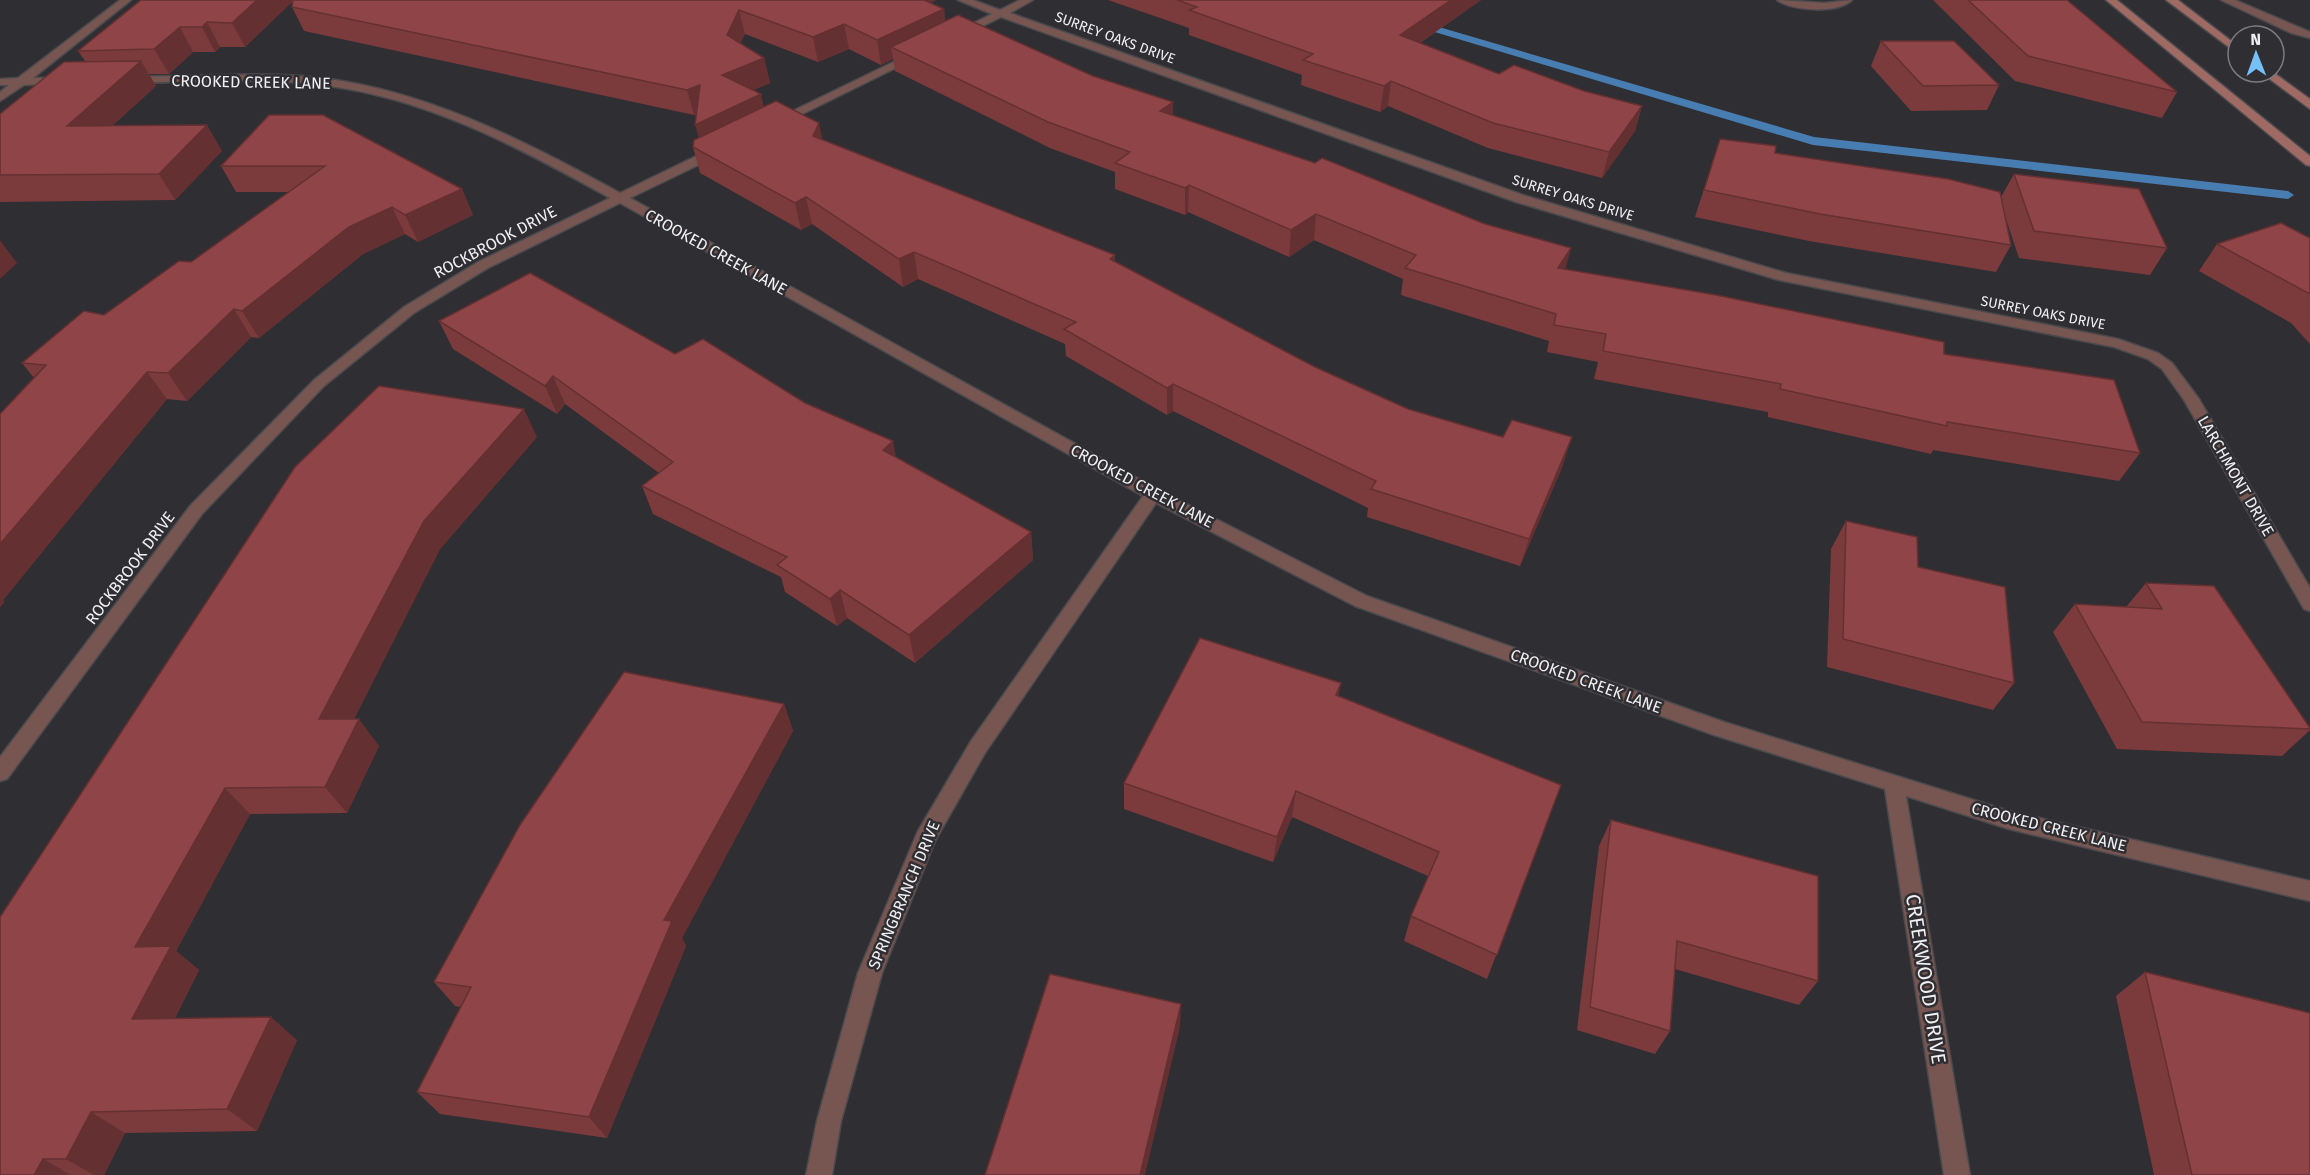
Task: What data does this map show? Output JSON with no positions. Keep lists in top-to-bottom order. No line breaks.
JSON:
{"streets":{"street":["SURREY OAKS DRIVE","CROOKED CREEK LANE","ROCKBROOK DRIVE","LARCHMONT DRIVE","SPRINGBRANCH DRIVE","CREEKWOOD DRIVE"]},"crossings":[["SURREY OAKS DRIVE","LARCHMONT DRIVE"],["CROOKED CREEK LANE","ROCKBROOK DRIVE"],["CROOKED CREEK LANE","SPRINGBRANCH DRIVE"],["CROOKED CREEK LANE","CREEKWOOD DRIVE"]],"north":"top"}
